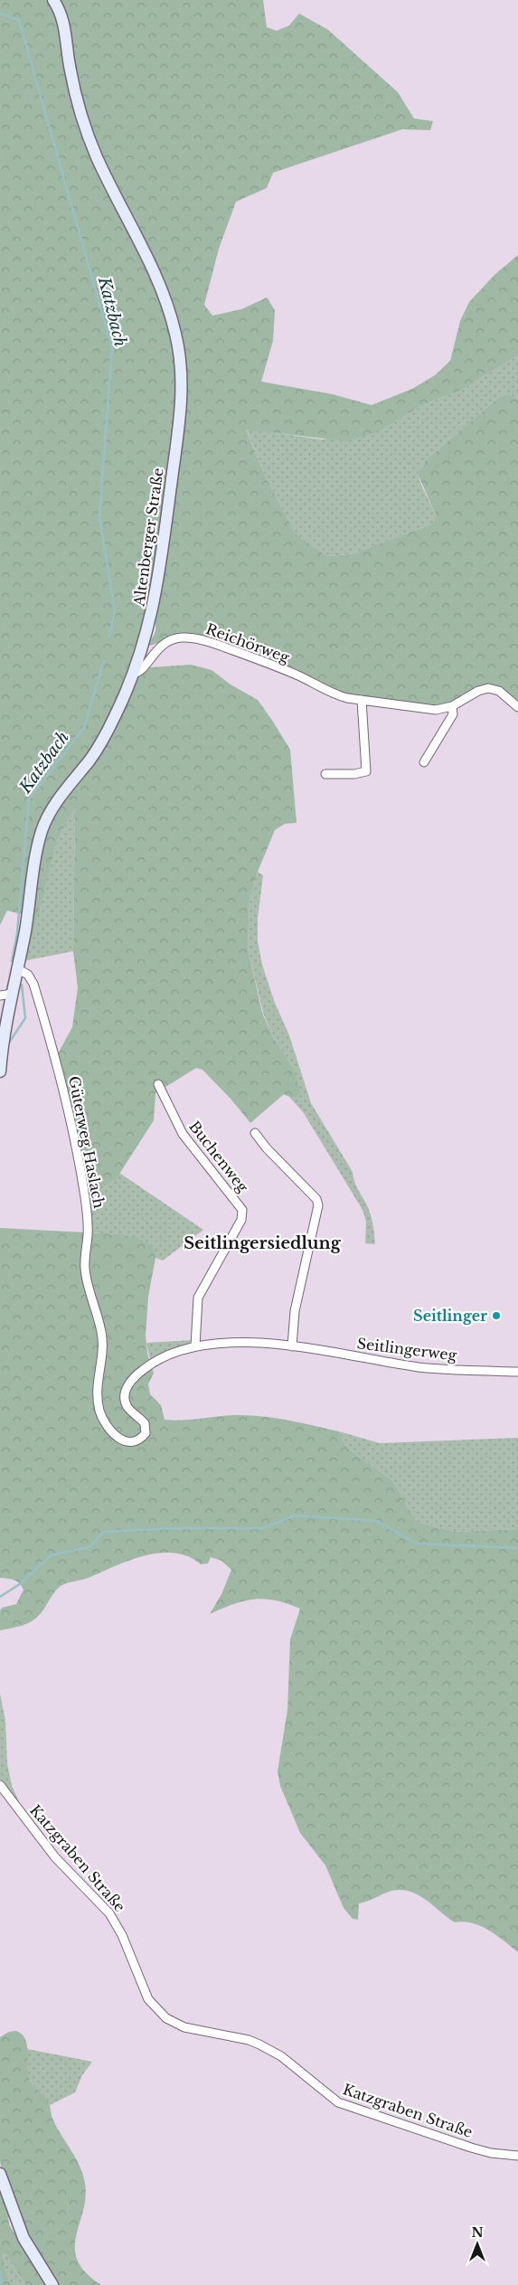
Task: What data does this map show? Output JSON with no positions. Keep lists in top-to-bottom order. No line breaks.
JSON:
{"streets":{"street":["Altenberger Straße","Reichörweg","Güterweg Haslach","Buchenweg","Seitlingerweg","Katzgraben Straße"]},"crossings":[["Altenberger Straße","Reichörweg"],["Altenberger Straße","Güterweg Haslach"],["Güterweg Haslach","Buchenweg"],["Güterweg Haslach","Seitlingerweg"]],"districts":["Seitlingersiedlung"],"water":["Katzbach"],"places":["Seitlinger"],"north":"top"}
